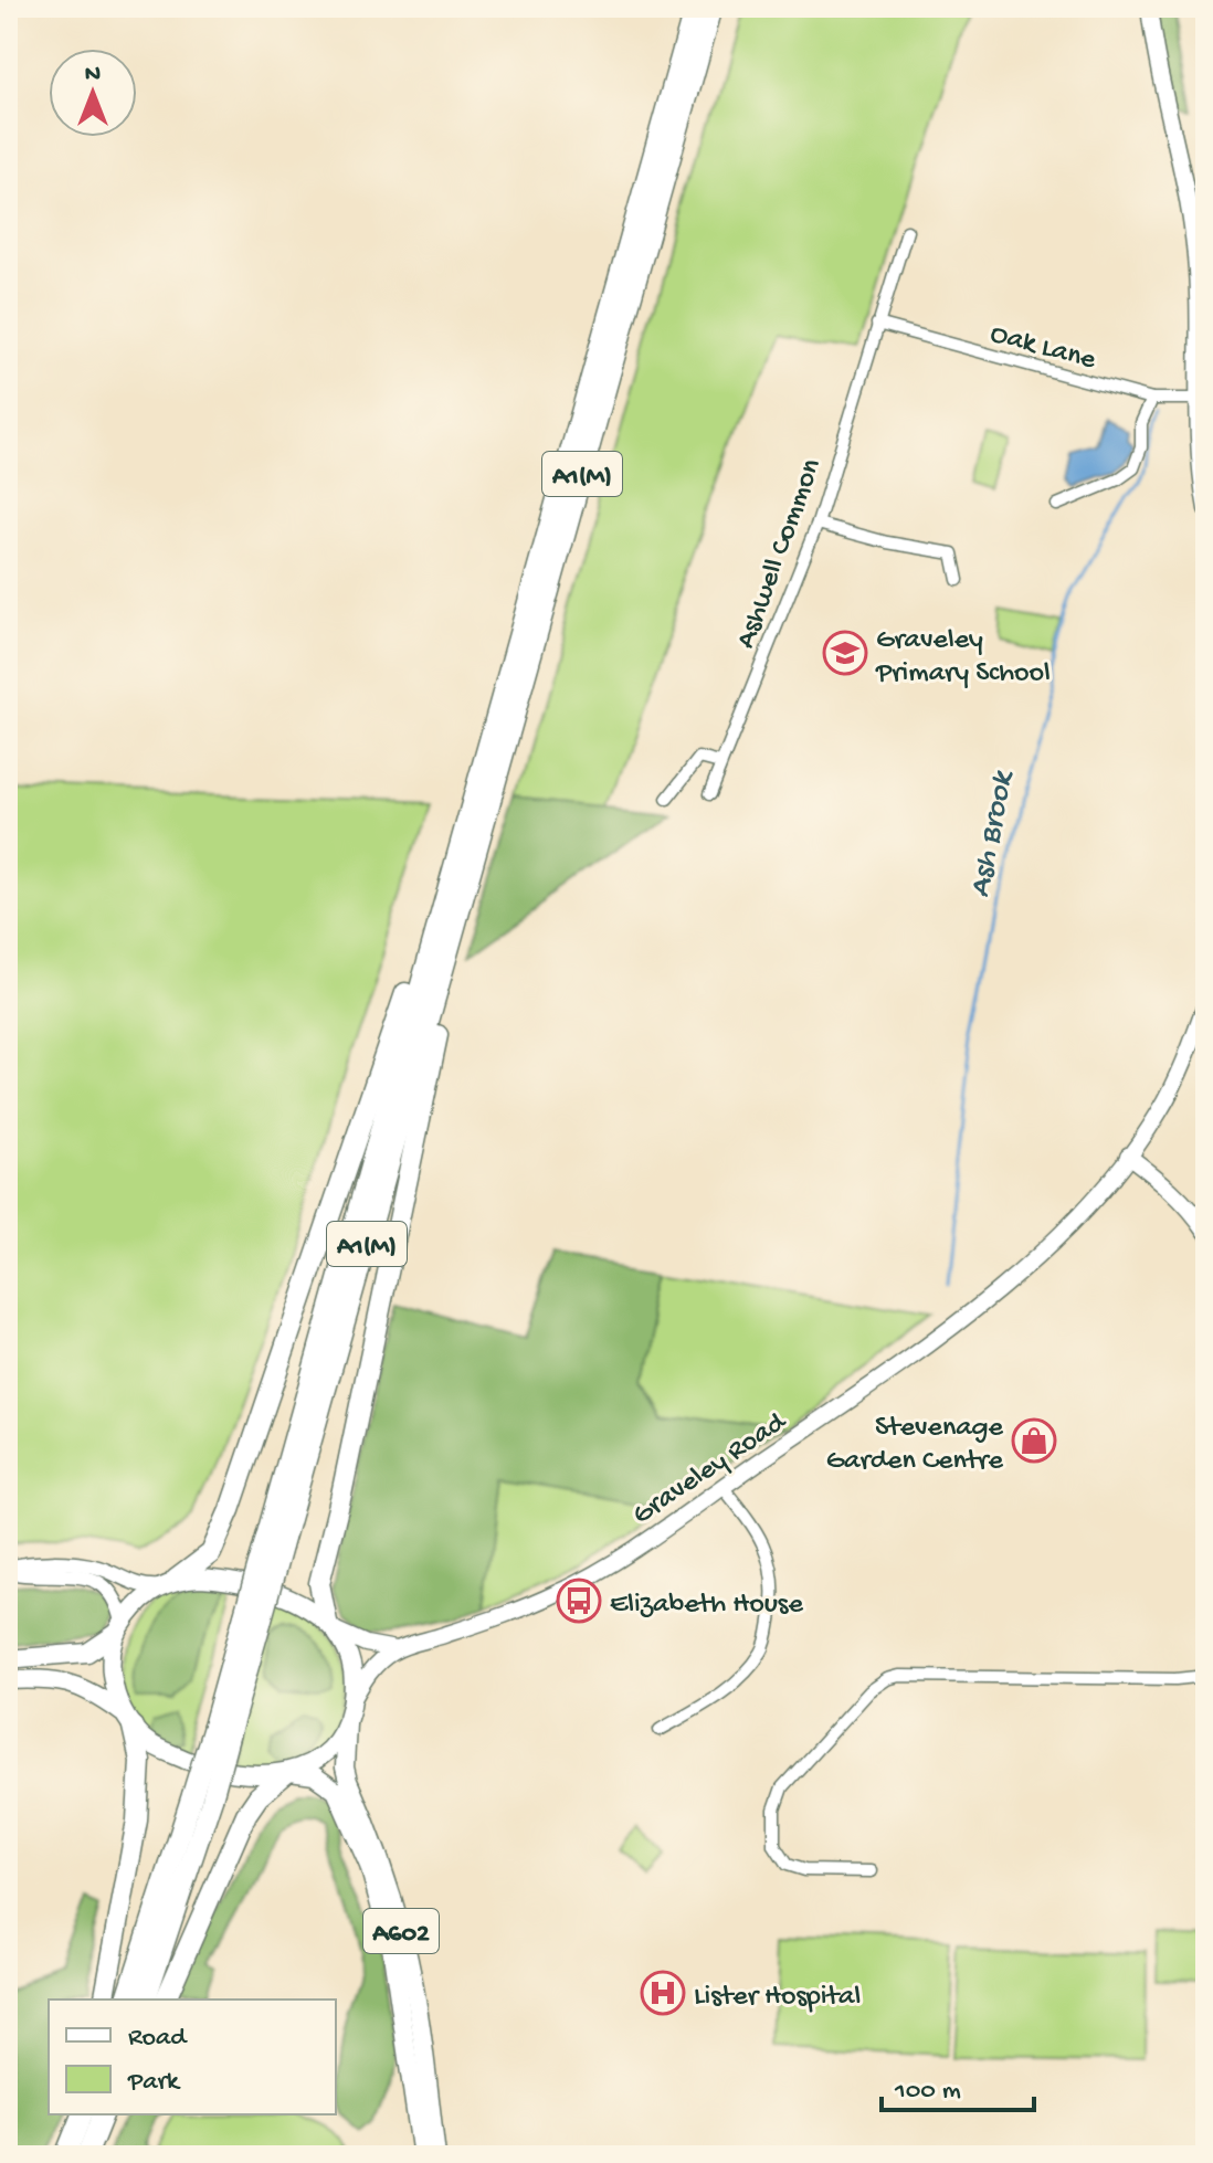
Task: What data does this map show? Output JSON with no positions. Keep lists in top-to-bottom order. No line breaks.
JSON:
{"streets":{"highway":["A1(M)"],"main road":["Graveley Road","A602"],"street":["Oak Lane","Ashwell Common"]},"crossings":[["Oak Lane","Ashwell Common"],["A1(M)","Graveley Road"],["A1(M)","A602"],["Graveley Road","A602"]],"water":["Ash Brook"],"places":{"school or university":["Graveley Primary School"],"shop":["Stevenage Garden Centre"],"bus stop":["Elizabeth House"],"hospital":["Lister Hospital"]},"legend":["Road","Park"],"scale_bar":"100 m","north":"top"}
